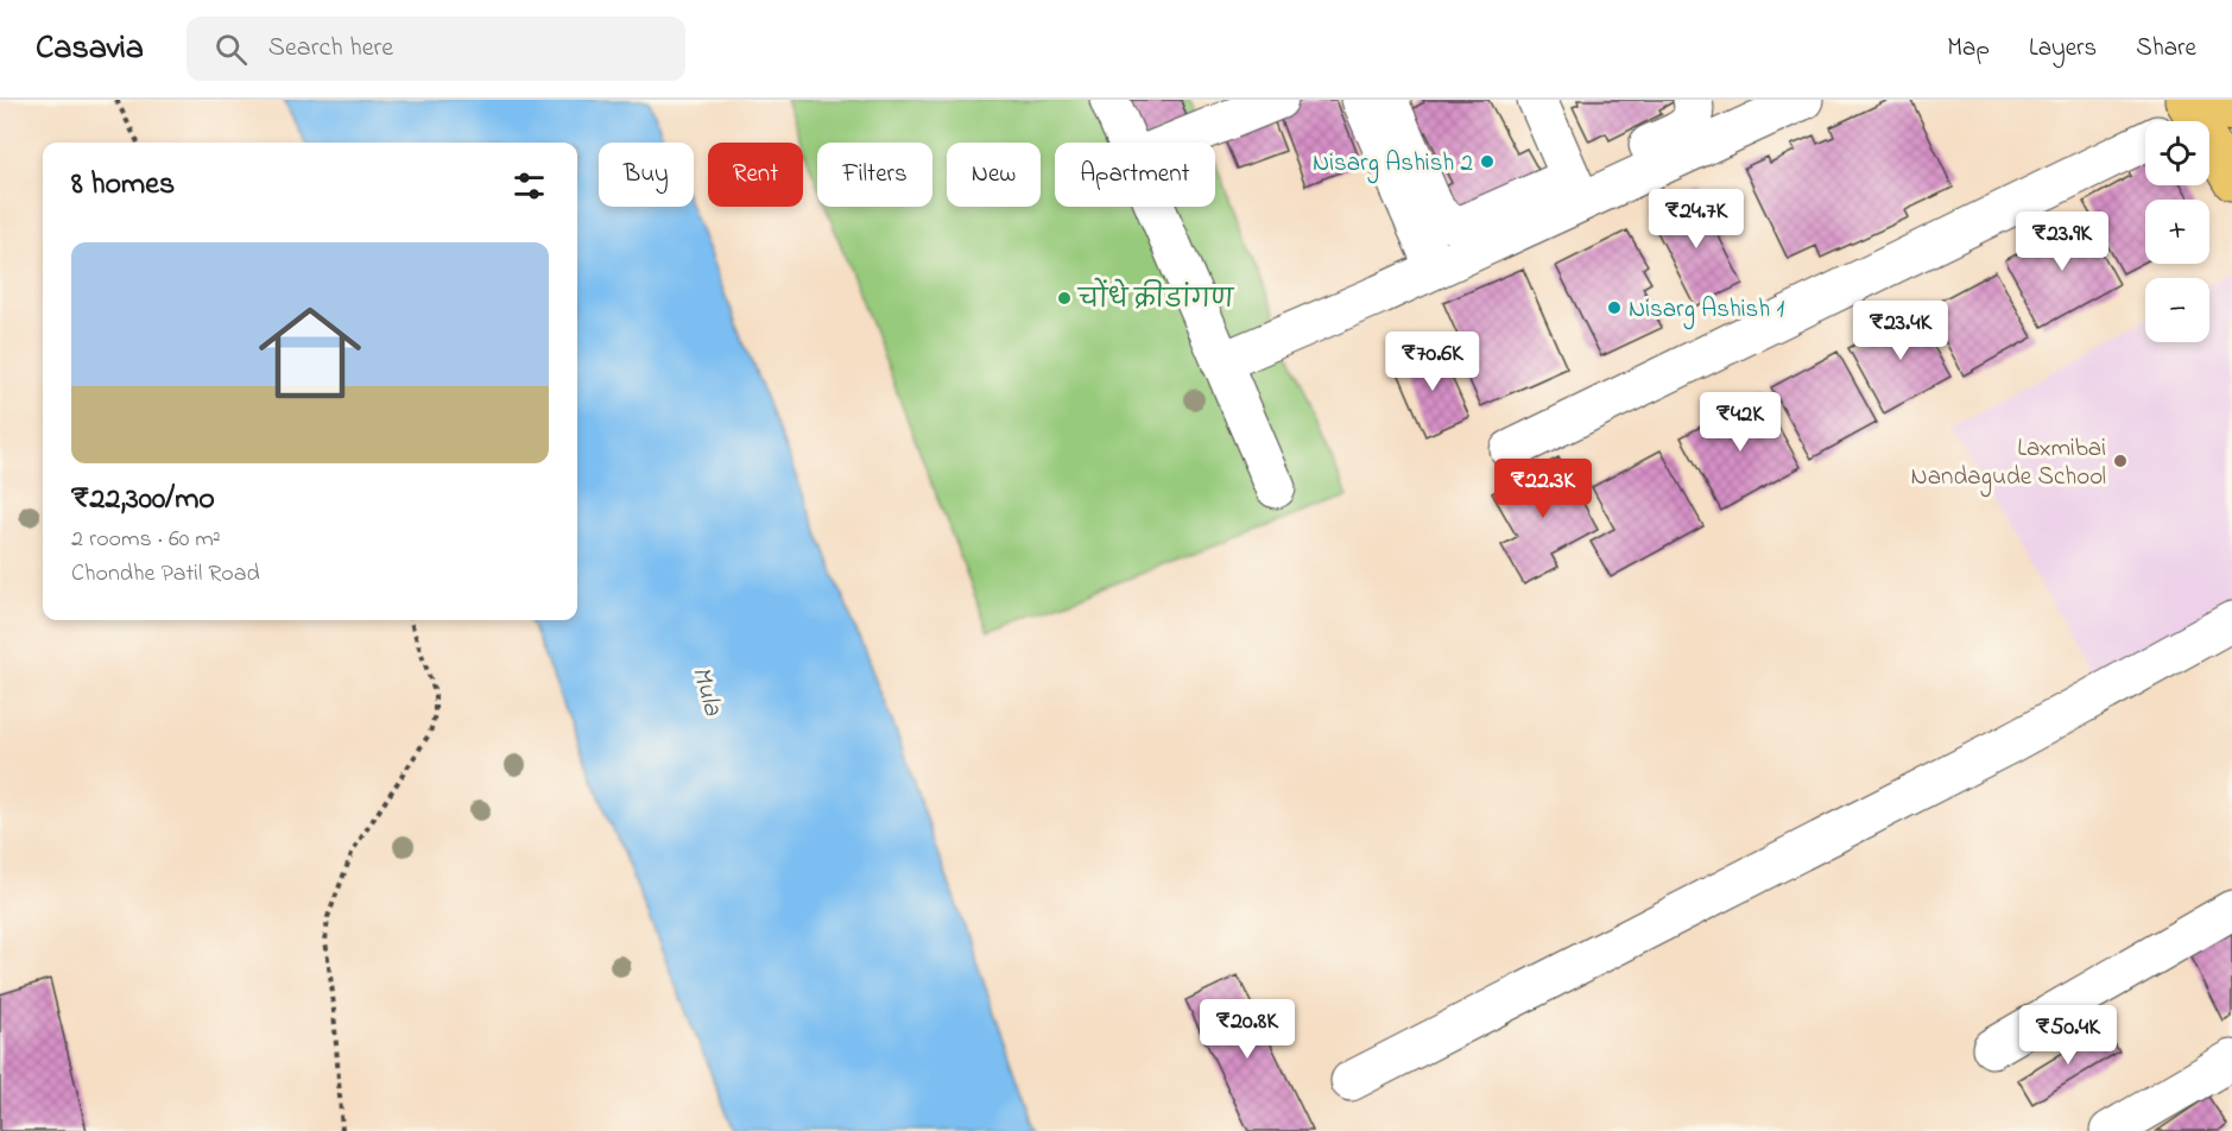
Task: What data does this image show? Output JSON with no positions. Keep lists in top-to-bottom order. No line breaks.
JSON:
{"water":["Mula"],"places":["Nisarg Ashish 2","चोंधे क्रीडांगण","Nisarg Ashish 1","Laxmibai Nandagude School"],"page":{"header":"Casavia","search":"Search here","nav":["Map","Layers","Share"],"map_buttons":["+","−"],"chip":["Buy","Rent","Filters","New","Apartment"],"heading":"8 homes","price":["₹24.7K","₹23.9K","₹23.4K","₹70.6K","₹42K","₹22.3K","₹20.8K","₹50.4K"],"list":[{"name":"₹22,300/mo","note":"2 rooms · 60 m² · Chondhe Patil Road"}]}}
